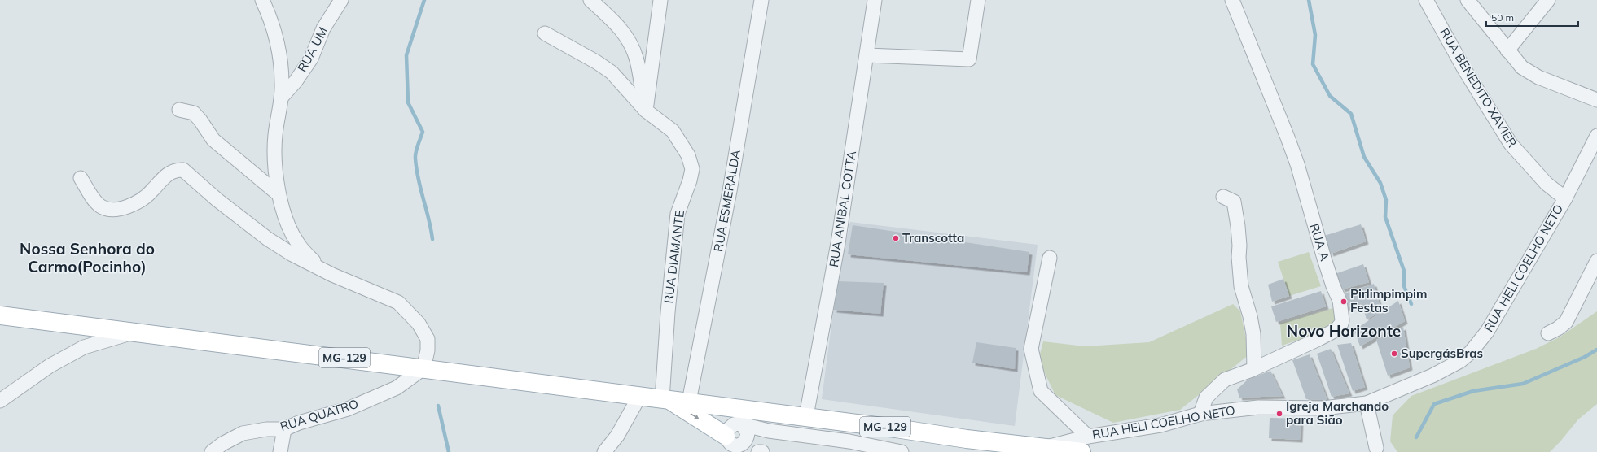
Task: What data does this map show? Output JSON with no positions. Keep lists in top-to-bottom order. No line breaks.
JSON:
{"streets":{"main road":["MG-129"],"street":["RUA UM","RUA BENEDITO XAVIER","RUA ESMERALDA","RUA ANIBAL COTTA","RUA A","RUA DIAMANTE","RUA HELI COELHO NETO","RUA QUATRO"]},"crossings":[["RUA BENEDITO XAVIER","RUA HELI COELHO NETO"],["RUA ESMERALDA","MG-129"],["RUA ANIBAL COTTA","MG-129"],["RUA A","RUA HELI COELHO NETO"],["RUA DIAMANTE","MG-129"],["RUA HELI COELHO NETO","MG-129"],["MG-129","RUA QUATRO"]],"districts":["Nossa Senhora do Carmo(Pocinho)","Novo Horizonte"],"places":["Transcotta","Pirlimpimpim Festas","SupergásBras","Igreja Marchando para Sião"],"scale_bar":"50 m"}
